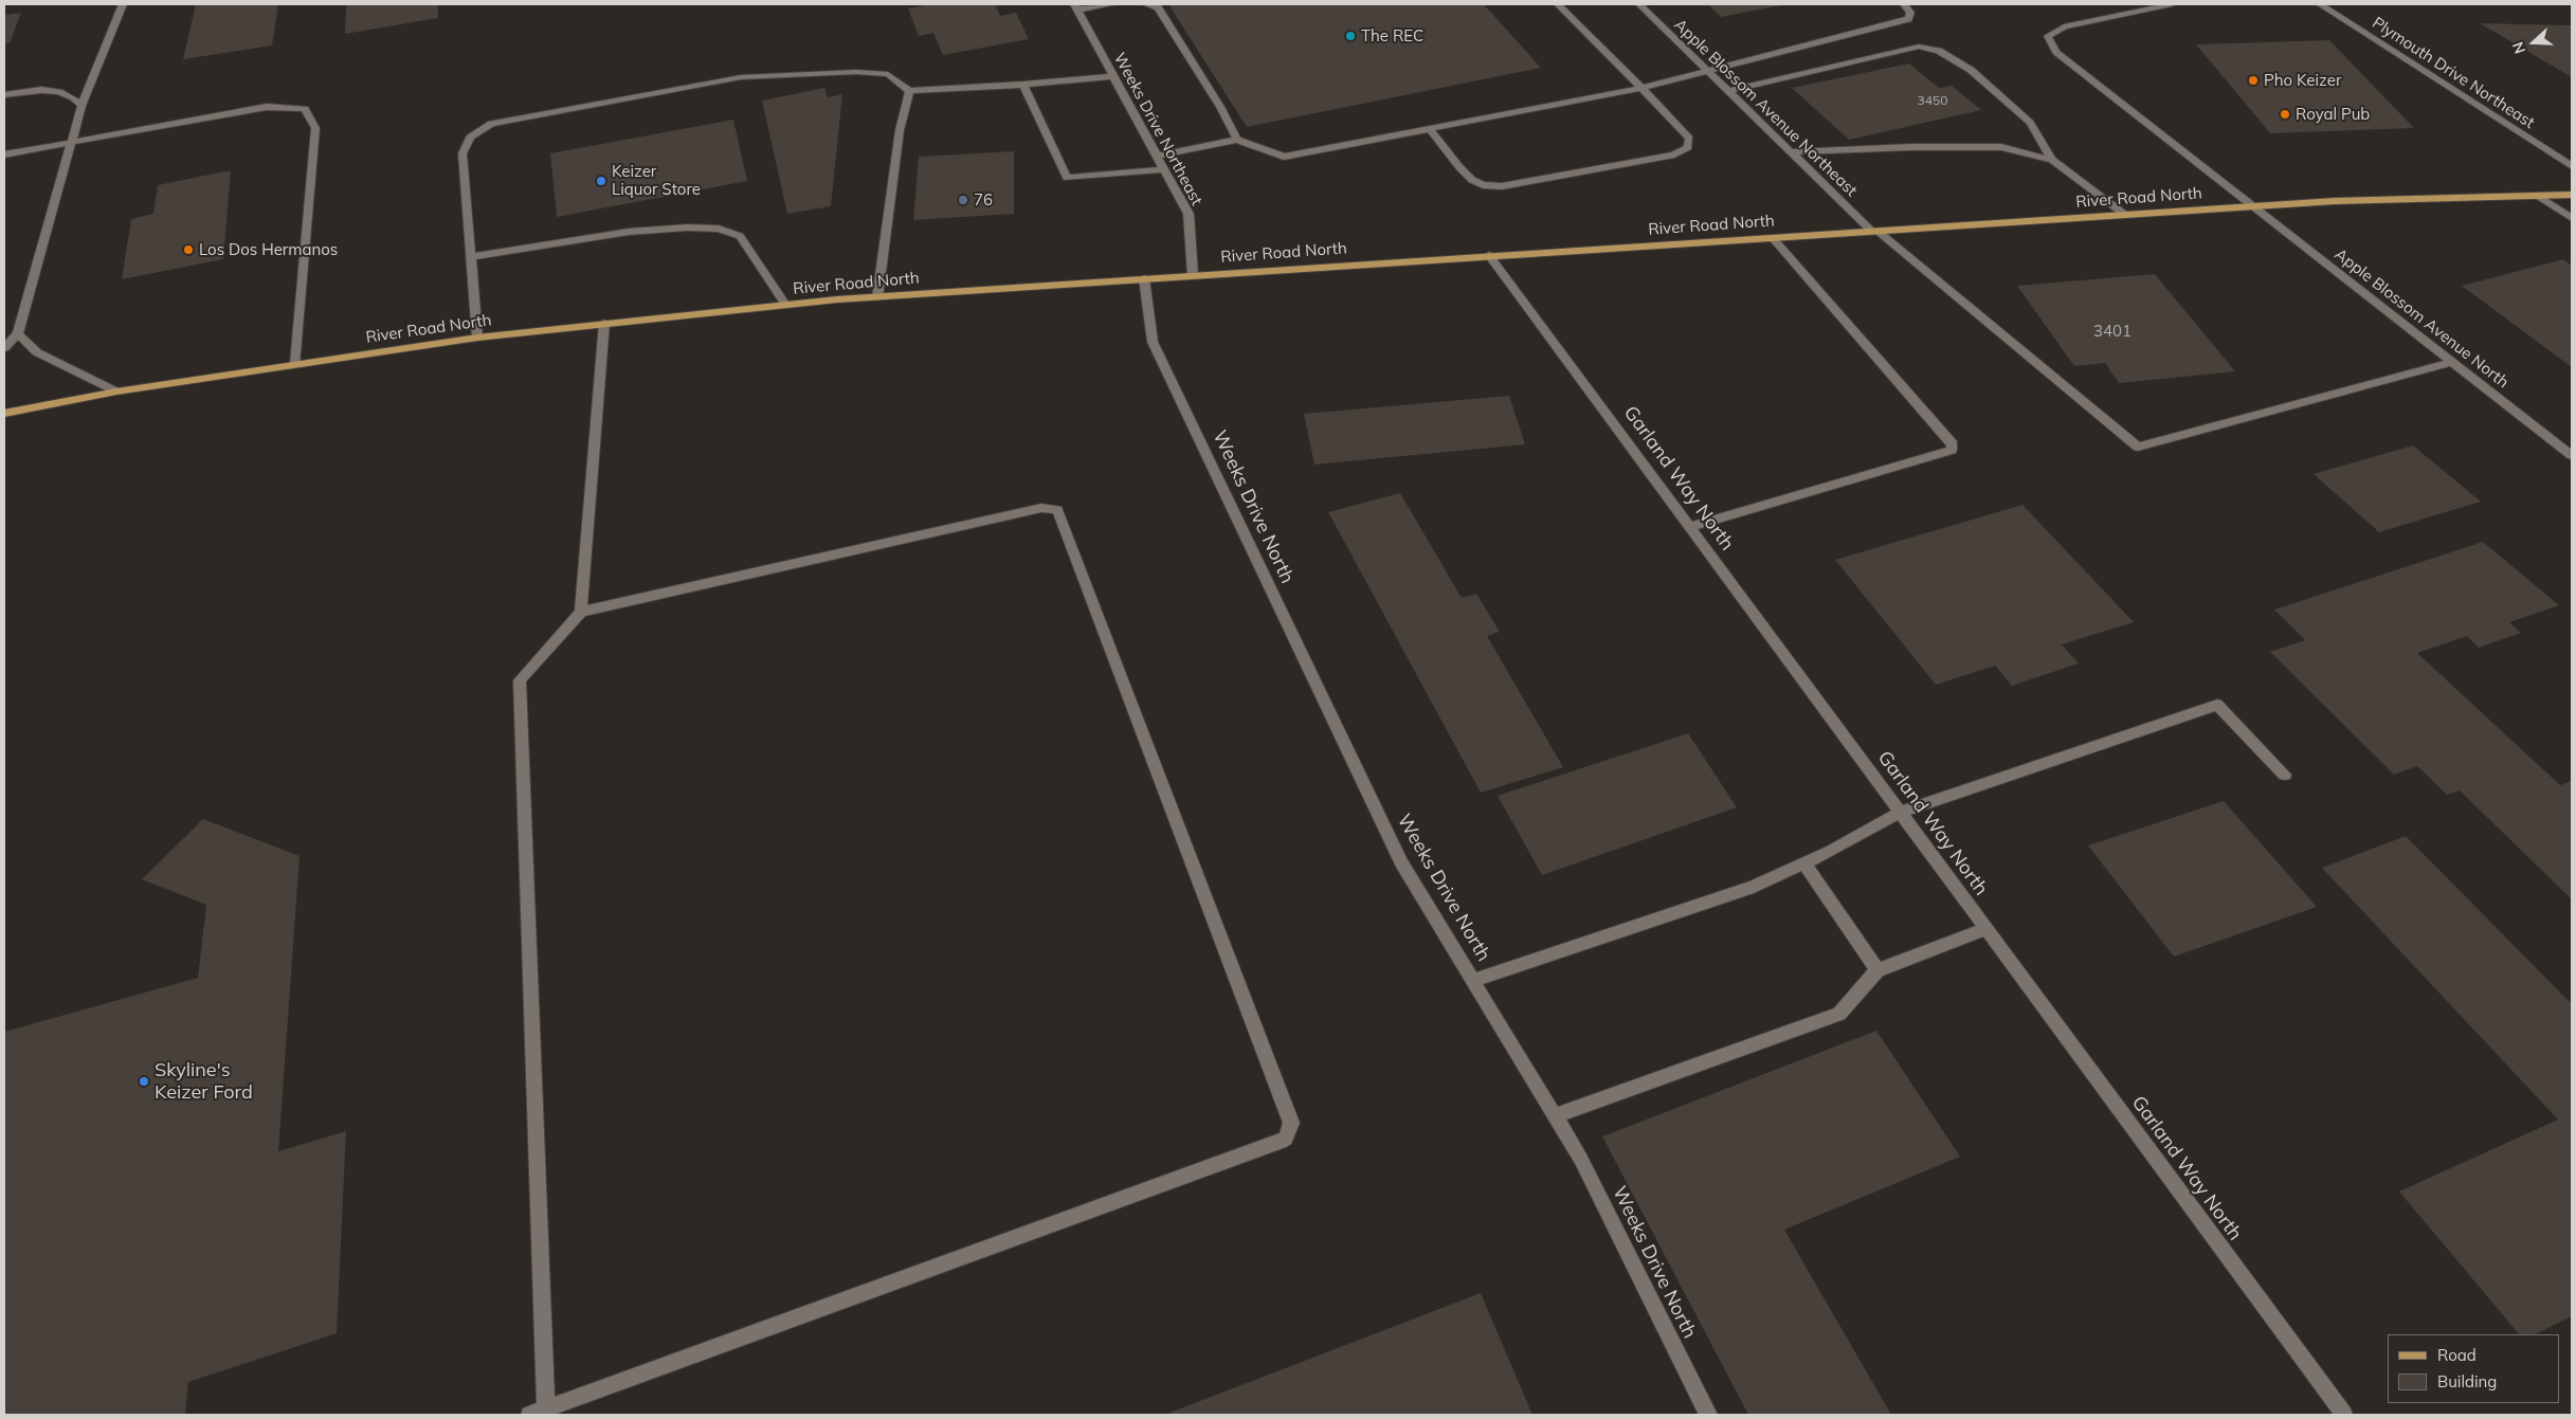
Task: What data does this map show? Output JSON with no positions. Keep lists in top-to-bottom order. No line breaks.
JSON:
{"streets":{"main road":["River Road North"],"street":["Plymouth Drive Northeast","Apple Blossom Avenue Northeast","Weeks Drive Northeast","Apple Blossom Avenue North","Garland Way North","Weeks Drive North"]},"crossings":[["Apple Blossom Avenue Northeast","River Road North"],["Apple Blossom Avenue Northeast","Apple Blossom Avenue North"],["Weeks Drive Northeast","River Road North"],["River Road North","Apple Blossom Avenue North"],["River Road North","Garland Way North"],["River Road North","Weeks Drive North"]],"places":["The REC","Pho Keizer","Royal Pub","Keizer Liquor Store","76","Los Dos Hermanos","Skyline's Keizer Ford"],"house_numbers":["3450","3401"],"legend":["Road","Building"],"north":"left"}
